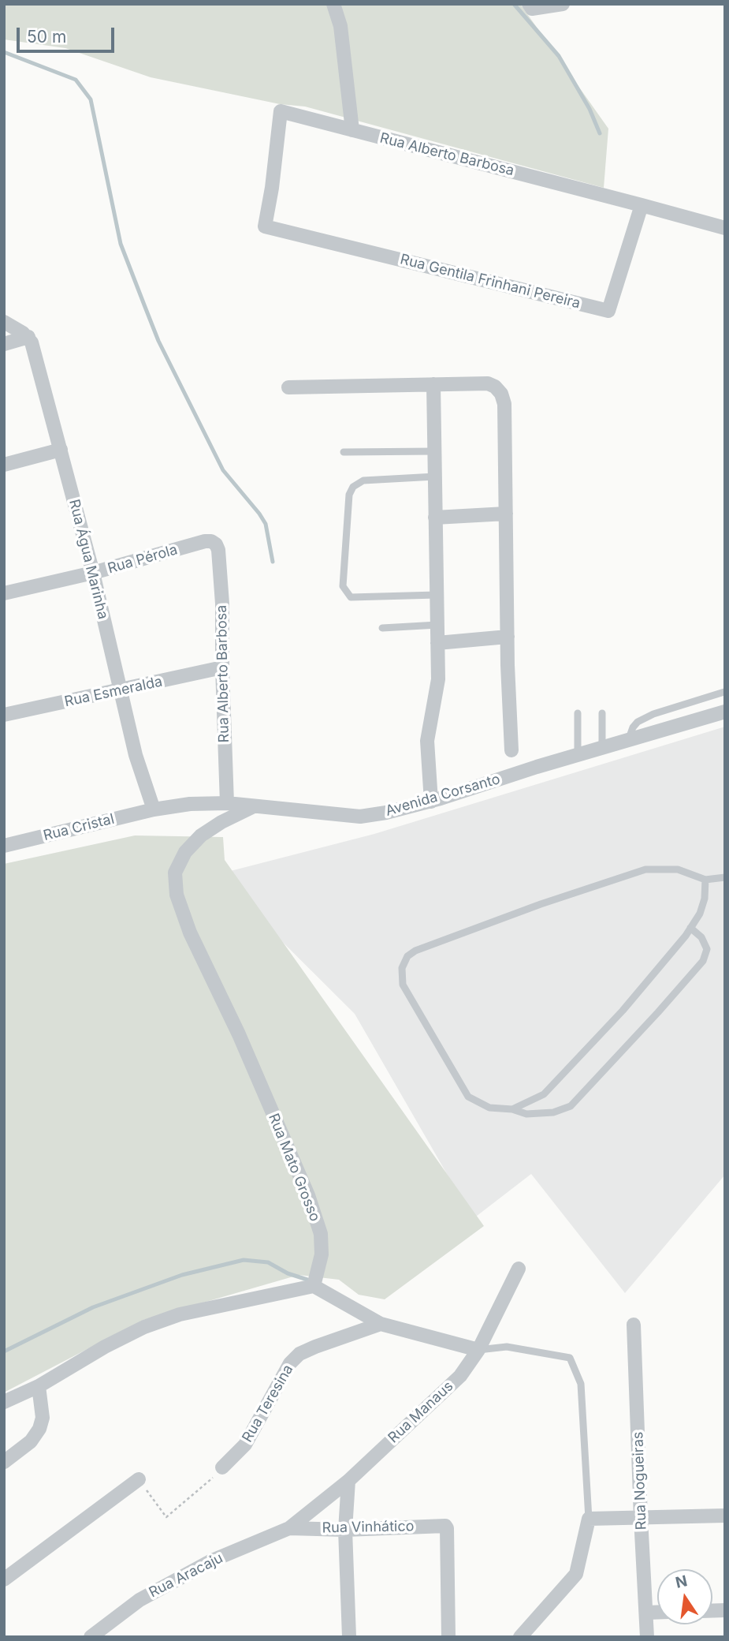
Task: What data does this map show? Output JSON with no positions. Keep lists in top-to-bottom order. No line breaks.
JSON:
{"streets":{"street":["Rua Alberto Barbosa","Rua Gentila Frinhani Pereira","Rua Água Marinha","Rua Pérola","Rua Esmeralda","Avenida Corsanto","Rua Cristal","Rua Mato Grosso","Rua Teresina","Rua Manaus","Rua Nogueiras","Rua Vinhático","Rua Aracaju"]},"crossings":[["Rua Alberto Barbosa","Rua Gentila Frinhani Pereira"],["Rua Alberto Barbosa","Rua Pérola"],["Rua Alberto Barbosa","Rua Esmeralda"],["Rua Alberto Barbosa","Avenida Corsanto"],["Rua Água Marinha","Rua Pérola"],["Rua Água Marinha","Rua Esmeralda"],["Rua Água Marinha","Avenida Corsanto"],["Rua Água Marinha","Rua Cristal"],["Avenida Corsanto","Rua Cristal"],["Avenida Corsanto","Rua Mato Grosso"],["Rua Manaus","Rua Vinhático"],["Rua Manaus","Rua Aracaju"],["Rua Vinhático","Rua Aracaju"]],"scale_bar":"50 m","north":"top"}
